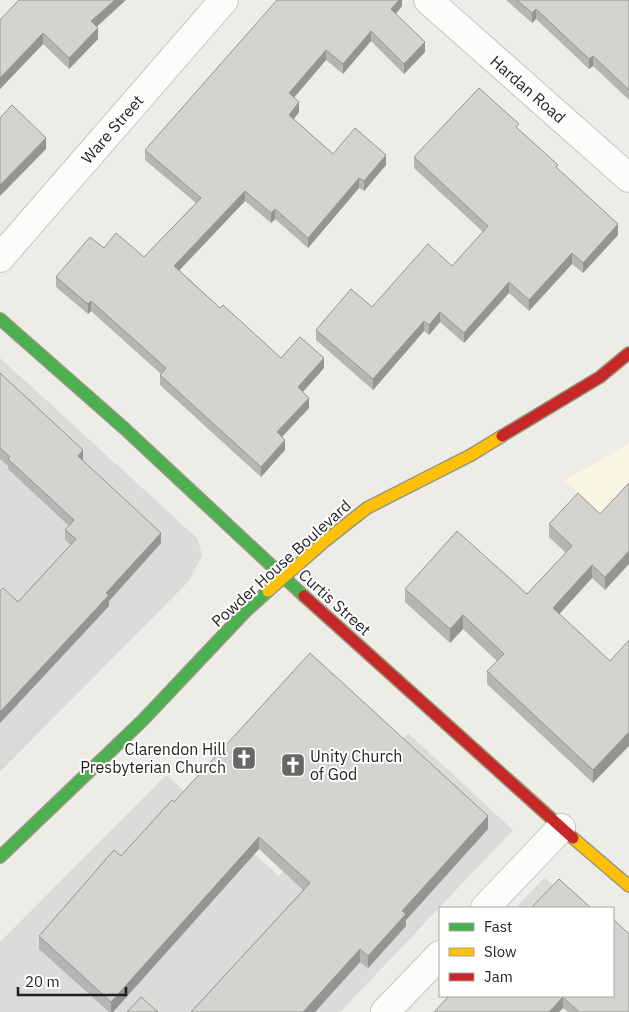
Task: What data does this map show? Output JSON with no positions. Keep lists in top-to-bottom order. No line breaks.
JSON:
{"streets":{"street":["Hardan Road","Ware Street","Powder House Boulevard","Curtis Street"]},"crossings":[["Powder House Boulevard","Curtis Street"]],"places":{"church":["Clarendon Hill Presbyterian Church","Unity Church of God"]},"legend":["Fast","Slow","Jam"],"scale_bar":"20 m"}
